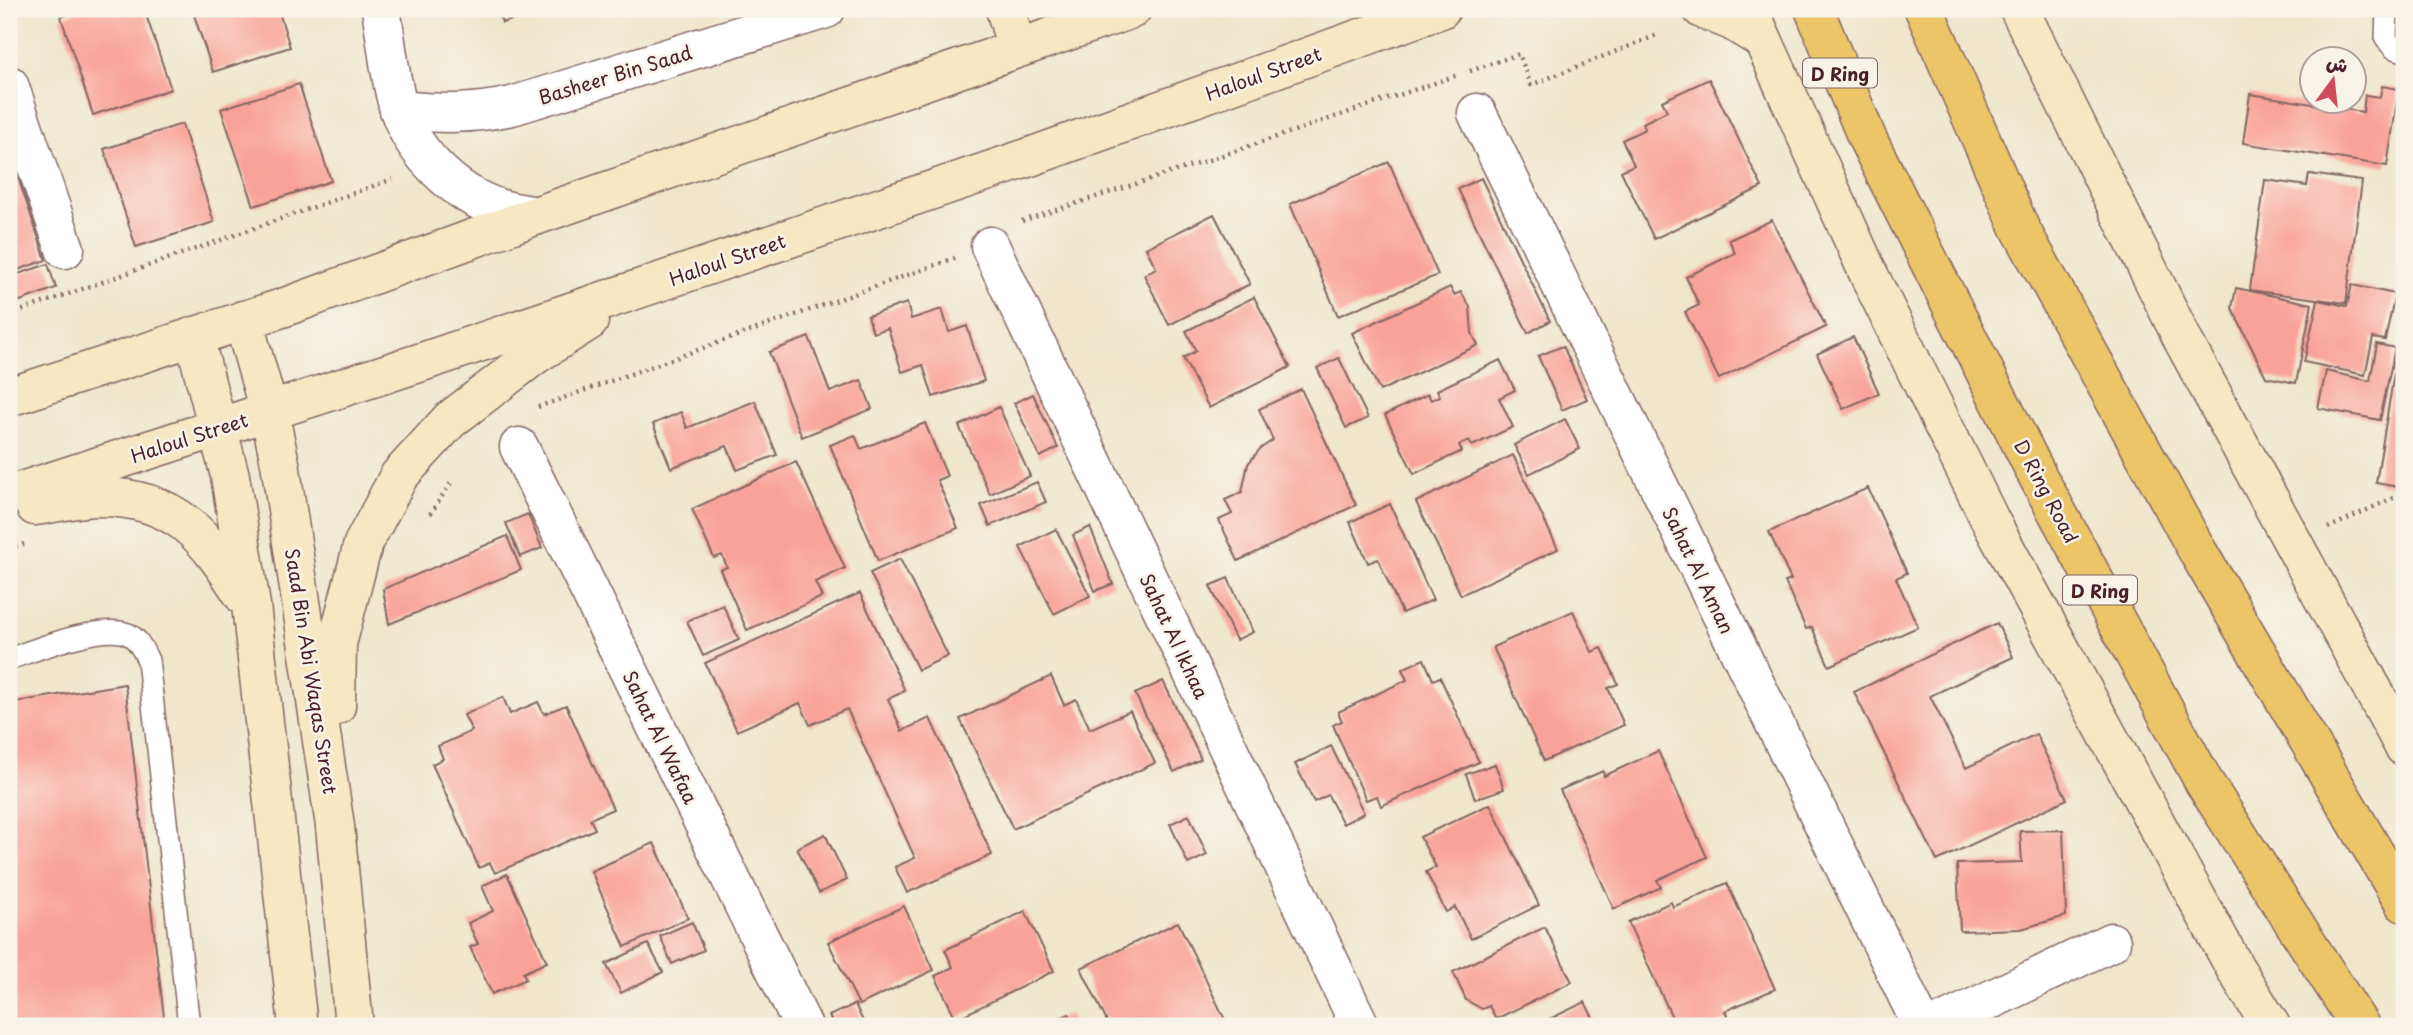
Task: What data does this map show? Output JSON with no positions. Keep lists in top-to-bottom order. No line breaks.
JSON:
{"streets":{"highway":["D Ring","D Ring Road"],"main road":["Haloul Street","Saad Bin Abi Waqas Street"],"street":["Basheer Bin Saad","Sahat Al Aman","Sahat Al Ikhaa","Sahat Al Wafaa"]},"crossings":[["Haloul Street","Saad Bin Abi Waqas Street"]],"north":"top"}
